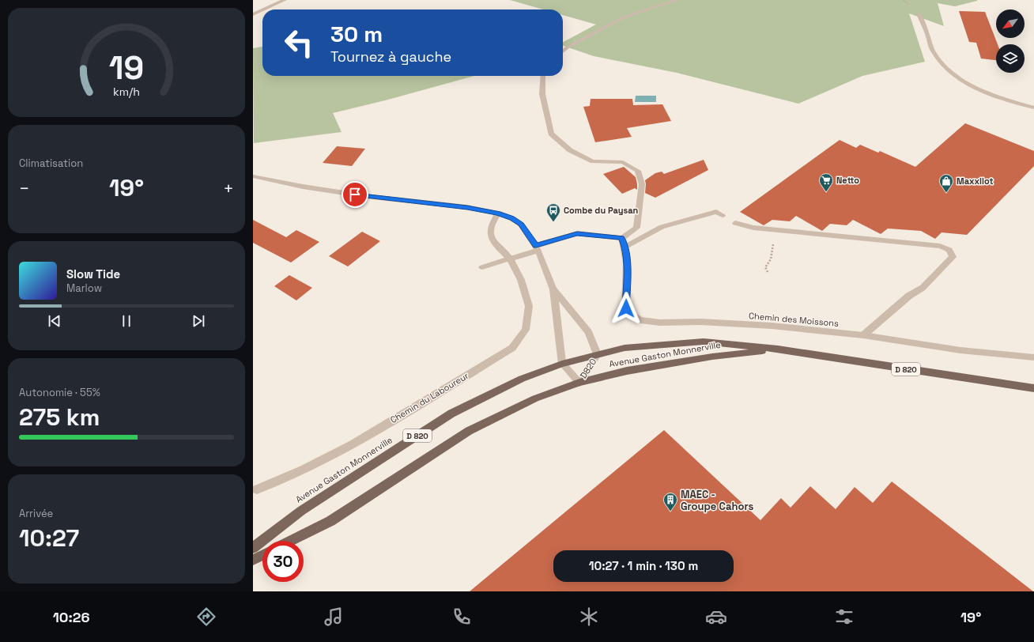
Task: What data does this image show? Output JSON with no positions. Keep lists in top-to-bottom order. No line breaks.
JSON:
{"streets":{"main road":["Avenue Gaston Monnerville","D 820"],"street":["Chemin des Moissons","D820","Chemin du Laboureur"]},"crossings":[["Avenue Gaston Monnerville","D820"]],"places":{"supermarket":["Netto"],"shop":["Maxxilot"],"bus stop":["Combe du Paysan"],"building":["MAEC - Groupe Cahors"]},"north":"bottom left","page":{"turn":["30 m","Tournez à gauche"],"tile":["Climatisation",["Autonomie · 55%","275 km"],["Arrivée","10:27"]],"heat":["−","19°","+"],"song":["Slow Tide","Marlow"],"limit":"30","trip":"10:27 · 1 min · 130 m","tabs":["10:26","19°"],"gauge":["19","km/h"]}}
